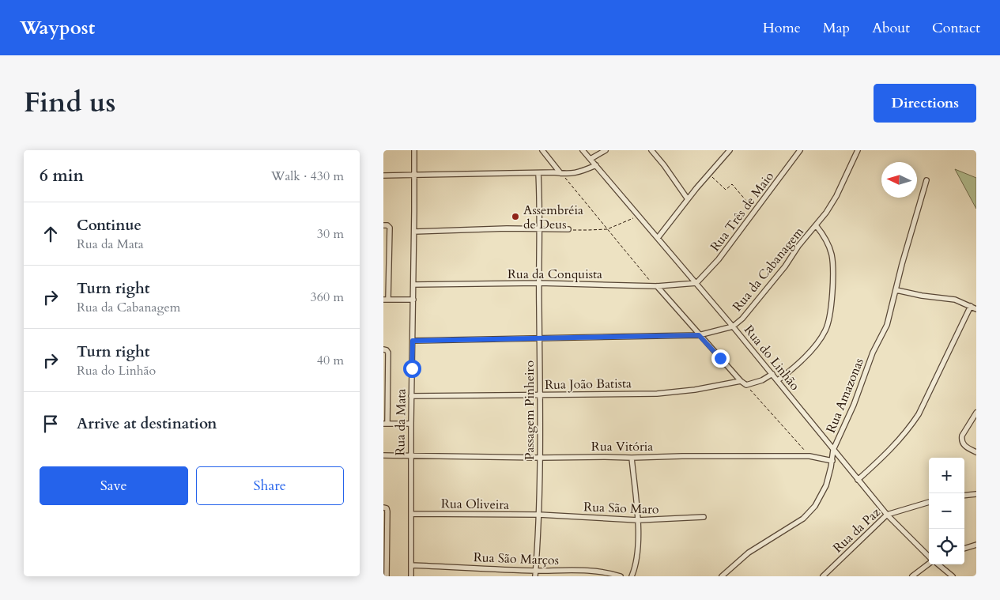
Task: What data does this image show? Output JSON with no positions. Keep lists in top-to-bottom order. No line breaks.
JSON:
{"streets":{"street":["Rua Três de Maio","Rua da Cabanagem","Rua da Conquista","Rua do Linhão","Rua João Batista","Rua Amazonas","Passagem Pinheiro","Rua da Mata","Rua Vitória","Rua Oliveira","Rua São Maro","Rua da Paz","Rua São Marços"]},"crossings":[["Rua Três de Maio","Rua da Conquista"],["Rua Três de Maio","Rua do Linhão"],["Rua da Cabanagem","Rua do Linhão"],["Rua da Cabanagem","Passagem Pinheiro"],["Rua da Cabanagem","Rua da Mata"],["Rua da Conquista","Rua do Linhão"],["Rua da Conquista","Passagem Pinheiro"],["Rua da Conquista","Rua da Mata"],["Rua do Linhão","Rua Amazonas"],["Rua do Linhão","Rua da Paz"],["Rua João Batista","Passagem Pinheiro"],["Rua João Batista","Rua da Mata"],["Rua Amazonas","Rua Vitória"],["Passagem Pinheiro","Rua Vitória"],["Passagem Pinheiro","Rua Oliveira"],["Passagem Pinheiro","Rua São Maro"],["Passagem Pinheiro","Rua São Marços"],["Rua da Mata","Rua Vitória"],["Rua da Mata","Rua Oliveira"],["Rua da Mata","Rua São Marços"],["Rua Oliveira","Rua São Maro"]],"places":["Assembréia de Deus"],"north":"left","page":{"header":"Waypost","nav":["Home","Map","About","Contact"],"title":"Find us","buttons":["Directions",["Save","Share"]],"heading":["6 min","Walk · 430 m"],"list":[["Continue","Rua da Mata","30 m"],["Turn right","Rua da Cabanagem","360 m"],["Turn right","Rua do Linhão","40 m"],"Arrive at destination"],"map_buttons":["+","−"]}}
